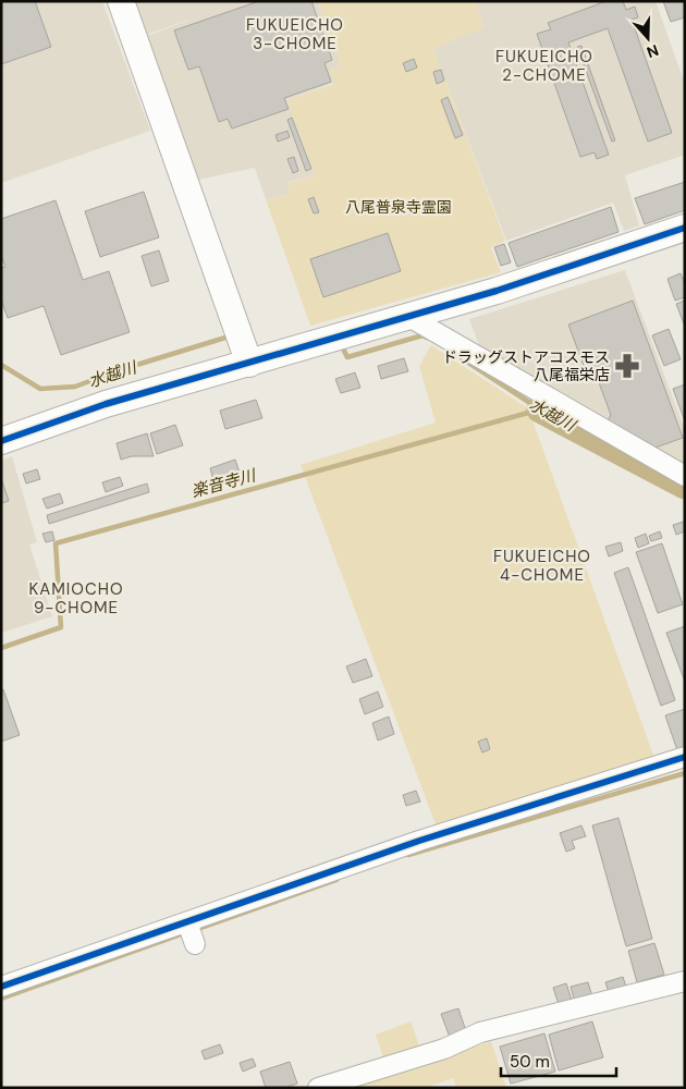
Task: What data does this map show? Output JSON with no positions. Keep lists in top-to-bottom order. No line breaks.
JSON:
{"districts":["FUKUEICHO 3-CHOME","FUKUEICHO 2-CHOME","FUKUEICHO 4-CHOME","KAMIOCHO 9-CHOME"],"water":["水越川","楽音寺川"],"parks":["八尾普泉寺霊園"],"places":{"pharmacy":["ドラッグストアコスモス 八尾福栄店"]},"scale_bar":"50 m","north":"bottom"}
